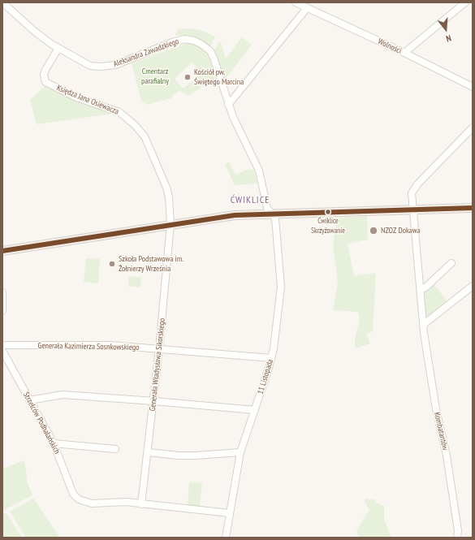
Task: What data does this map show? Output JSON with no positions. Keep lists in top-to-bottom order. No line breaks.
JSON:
{"streets":{"street":["Wolności","Aleksandra Zawadzkiego","Księdza Jana Osiewacza","Generała Kazimierza Sosnkowskiego","Generała Władysława Sikorskiego","11 Listopada","Strzelców Podhalańskich","Kombatantów"]},"crossings":[["Aleksandra Zawadzkiego","Księdza Jana Osiewacza"],["Aleksandra Zawadzkiego","11 Listopada"],["Księdza Jana Osiewacza","Generała Władysława Sikorskiego"],["Generała Kazimierza Sosnkowskiego","Generała Władysława Sikorskiego"],["Generała Kazimierza Sosnkowskiego","11 Listopada"],["Generała Władysława Sikorskiego","Strzelców Podhalańskich"],["11 Listopada","Strzelców Podhalańskich"]],"districts":["ĆWIKLICE"],"parks":["Cmentarz parafialny"],"places":["Kościół pw. Świętego Marcina","Ćwiklice Skrzyżowanie","NZOZ Dokawa","Szkoła Podstawowa im. Żołnierzy Września"],"north":"bottom"}
